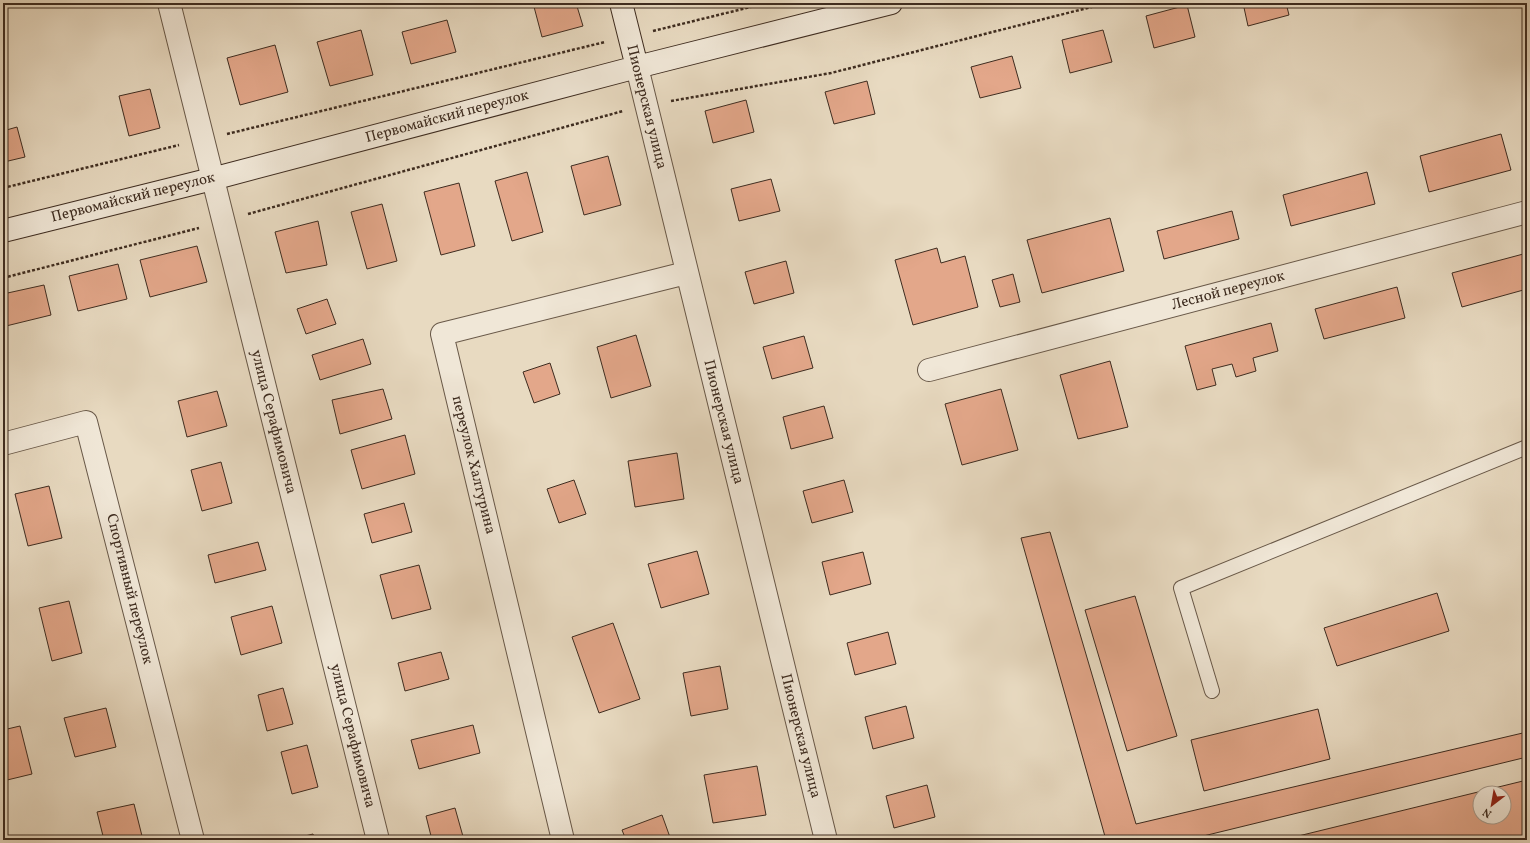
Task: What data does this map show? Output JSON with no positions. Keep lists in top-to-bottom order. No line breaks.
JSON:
{"streets":{"street":["Пионерская улица","Первомайский переулок","Лесной переулок","улица Серафимовича","переулок Халтурина","Спортивный переулок"]},"crossings":[["Пионерская улица","Первомайский переулок"],["Пионерская улица","переулок Халтурина"],["Первомайский переулок","улица Серафимовича"]],"north":"bottom left"}
